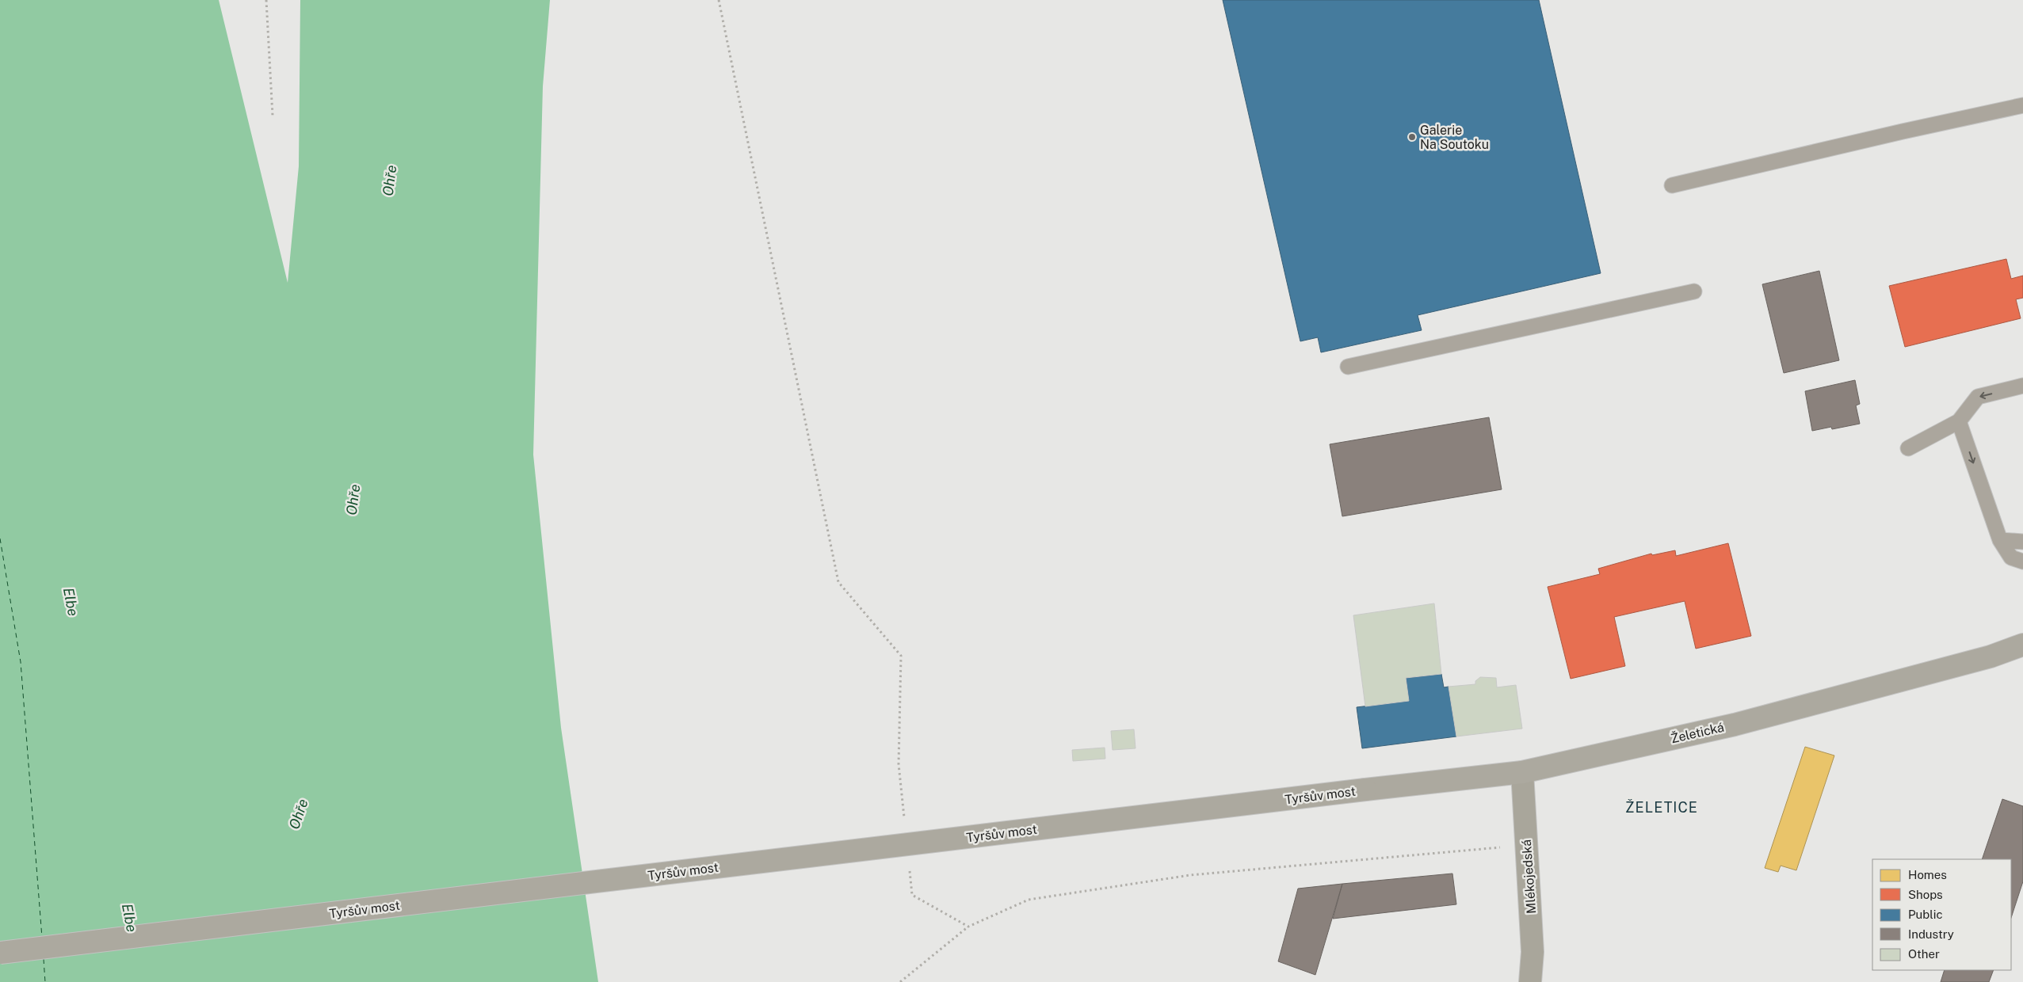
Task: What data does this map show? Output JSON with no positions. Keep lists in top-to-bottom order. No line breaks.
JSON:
{"streets":{"main road":["Želetická","Tyršův most"],"street":["Mlékojedská"]},"crossings":[["Želetická","Tyršův most"],["Želetická","Mlékojedská"]],"districts":["ŽELETICE"],"water":["Ohře","Elbe"],"places":["Galerie Na Soutoku"],"legend":["Homes","Shops","Public","Industry","Other"]}
